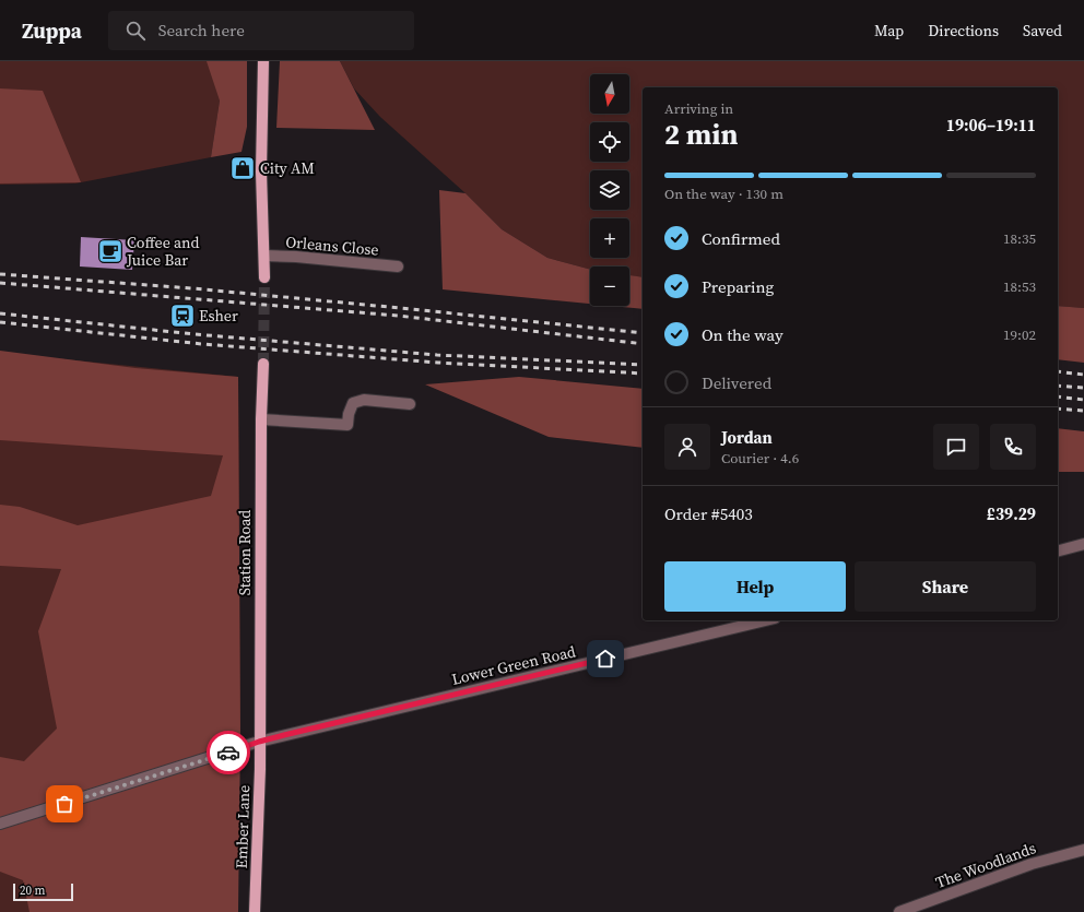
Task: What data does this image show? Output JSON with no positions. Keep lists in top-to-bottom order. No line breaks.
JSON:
{"streets":{"main road":["Station Road","Ember Lane"],"street":["Orleans Close","Lower Green Road","The Woodlands"]},"crossings":[["Station Road","Lower Green Road"],["Station Road","Ember Lane"],["Lower Green Road","Ember Lane"]],"places":{"shop":["City AM"],"cafe":["Coffee and Juice Bar"],"station":["Esher"]},"scale_bar":"20 m","north":"bottom","page":{"header":"Zuppa","search":"Search here","nav":["Map","Directions","Saved"],"map_buttons":["+","−"],"heading":["2 min","Arriving in","19:06–19:11"],"panel":["Jordan","Courier · 4.6","Order #5403","£39.29"],"bar":"On the way · 130 m","list":[["Confirmed","18:35"],["Preparing","18:53"],["On the way","19:02"],"Delivered"],"buttons":["Help","Share"],"scale":"20 m"}}
